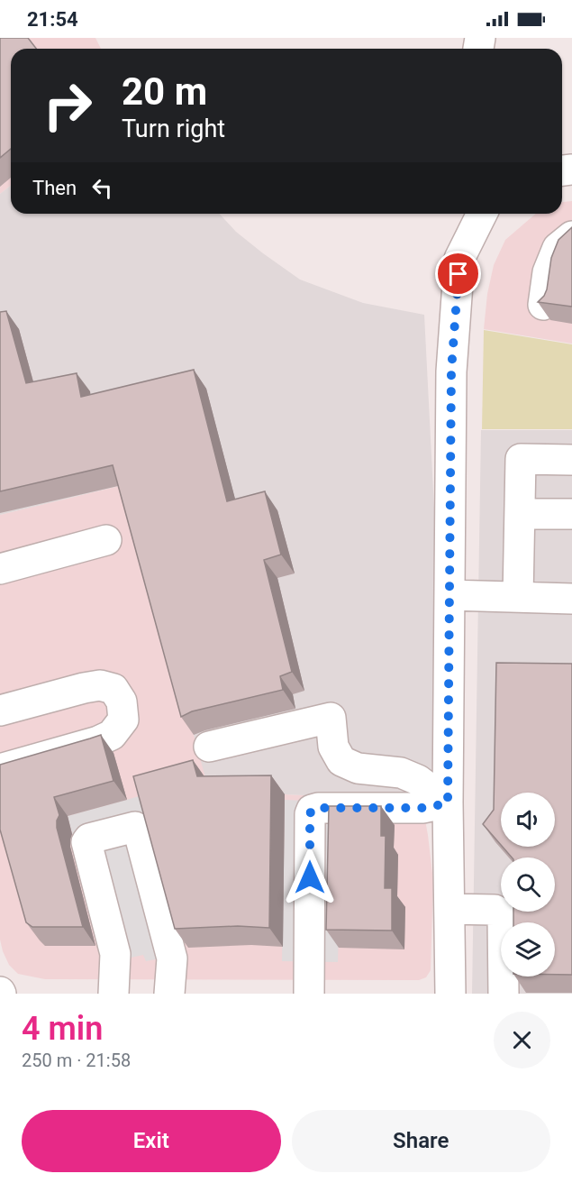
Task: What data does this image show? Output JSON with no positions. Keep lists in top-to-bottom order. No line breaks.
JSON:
{"page":{"status":"21:54","turn":["20 m","Turn right"],"then":"Then","heading":["4 min","250 m · 21:58"],"buttons":["Exit","Share"]}}
